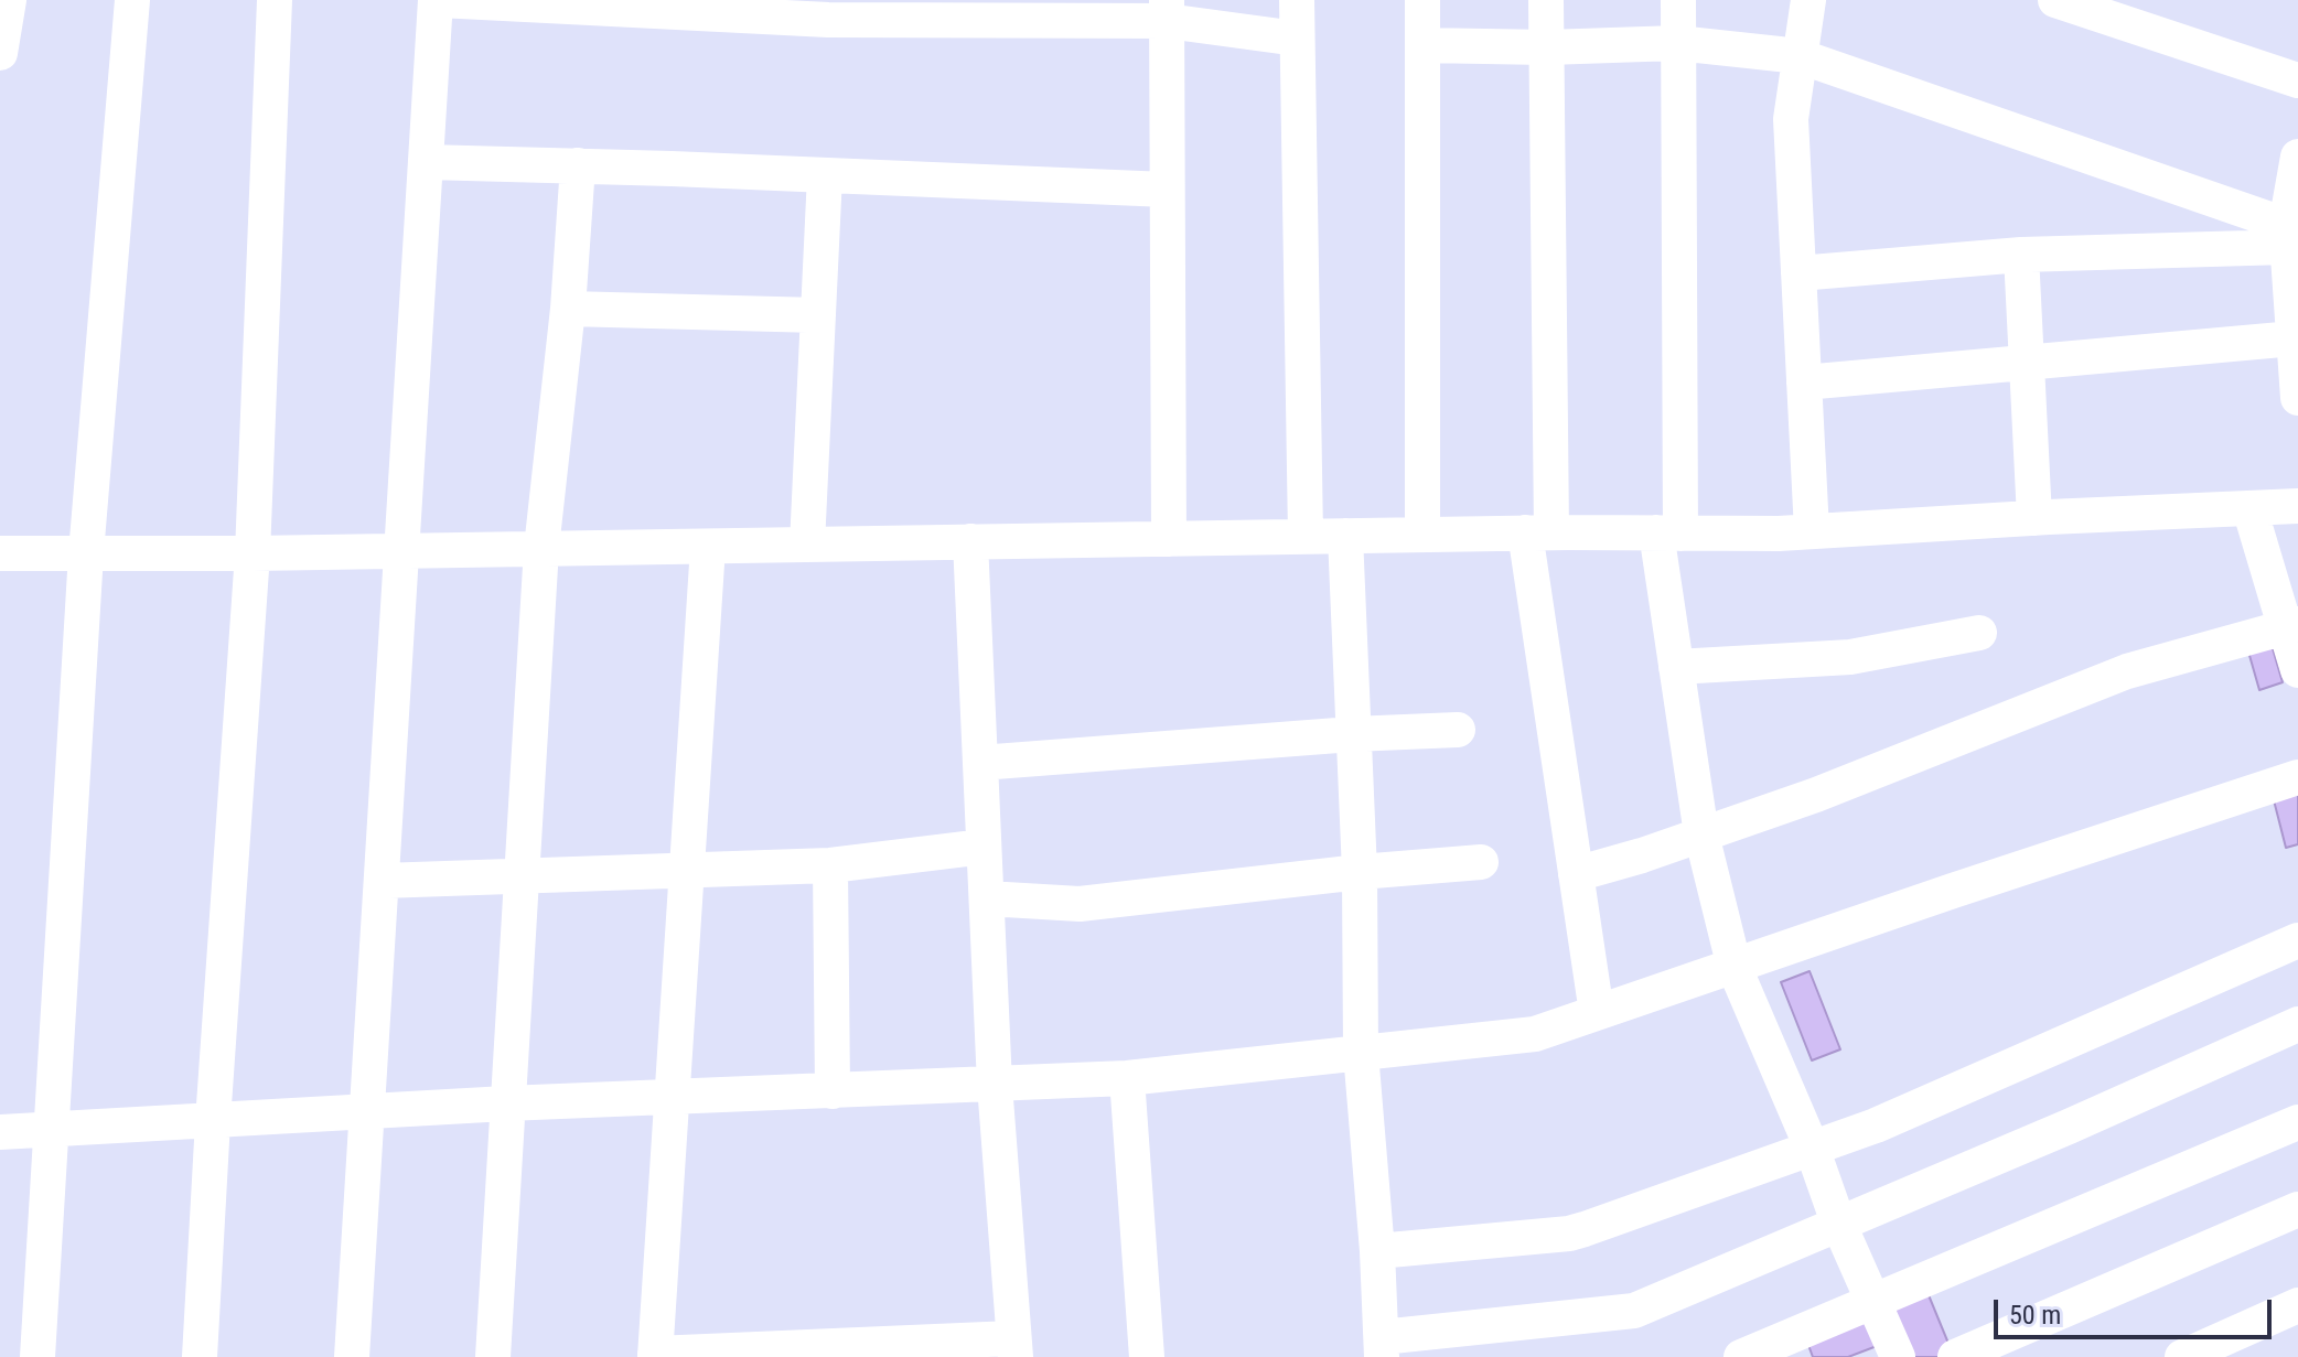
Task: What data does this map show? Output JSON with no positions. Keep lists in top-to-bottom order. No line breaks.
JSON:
{"scale_bar":"50 m"}
